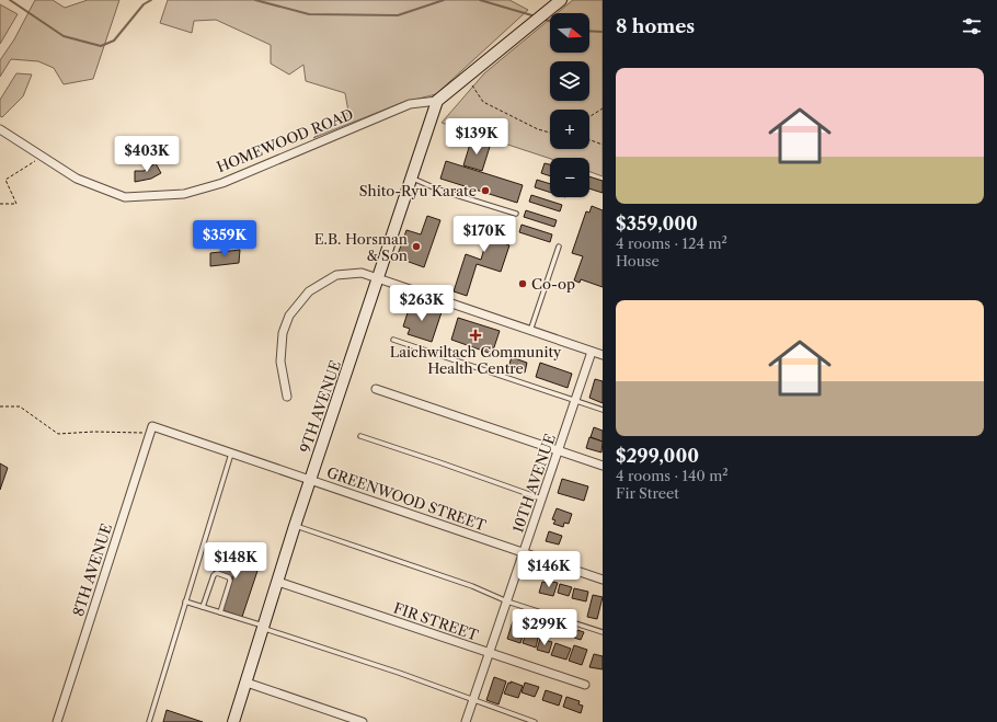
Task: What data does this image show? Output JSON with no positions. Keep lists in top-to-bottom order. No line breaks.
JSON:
{"streets":{"main road":["9TH AVENUE"],"street":["HOMEWOOD ROAD","10TH AVENUE","GREENWOOD STREET","8TH AVENUE","FIR STREET"]},"crossings":[["HOMEWOOD ROAD","9TH AVENUE"],["9TH AVENUE","GREENWOOD STREET"],["9TH AVENUE","FIR STREET"],["10TH AVENUE","GREENWOOD STREET"],["10TH AVENUE","FIR STREET"],["GREENWOOD STREET","8TH AVENUE"]],"places":{"other":["Shito-Ryu Karate","E.B. Horsman & Son","Co-op"],"health":["Laichwiltach Community Health Centre"]},"north":"right","page":{"heading":"8 homes","map_buttons":["+","−"],"list":[{"name":"$359,000","note":"4 rooms · 124 m² · House"},{"name":"$299,000","note":"4 rooms · 140 m² · Fir Street"}],"price":["$139K","$403K","$170K","$359K","$263K","$148K","$146K","$299K"]}}
